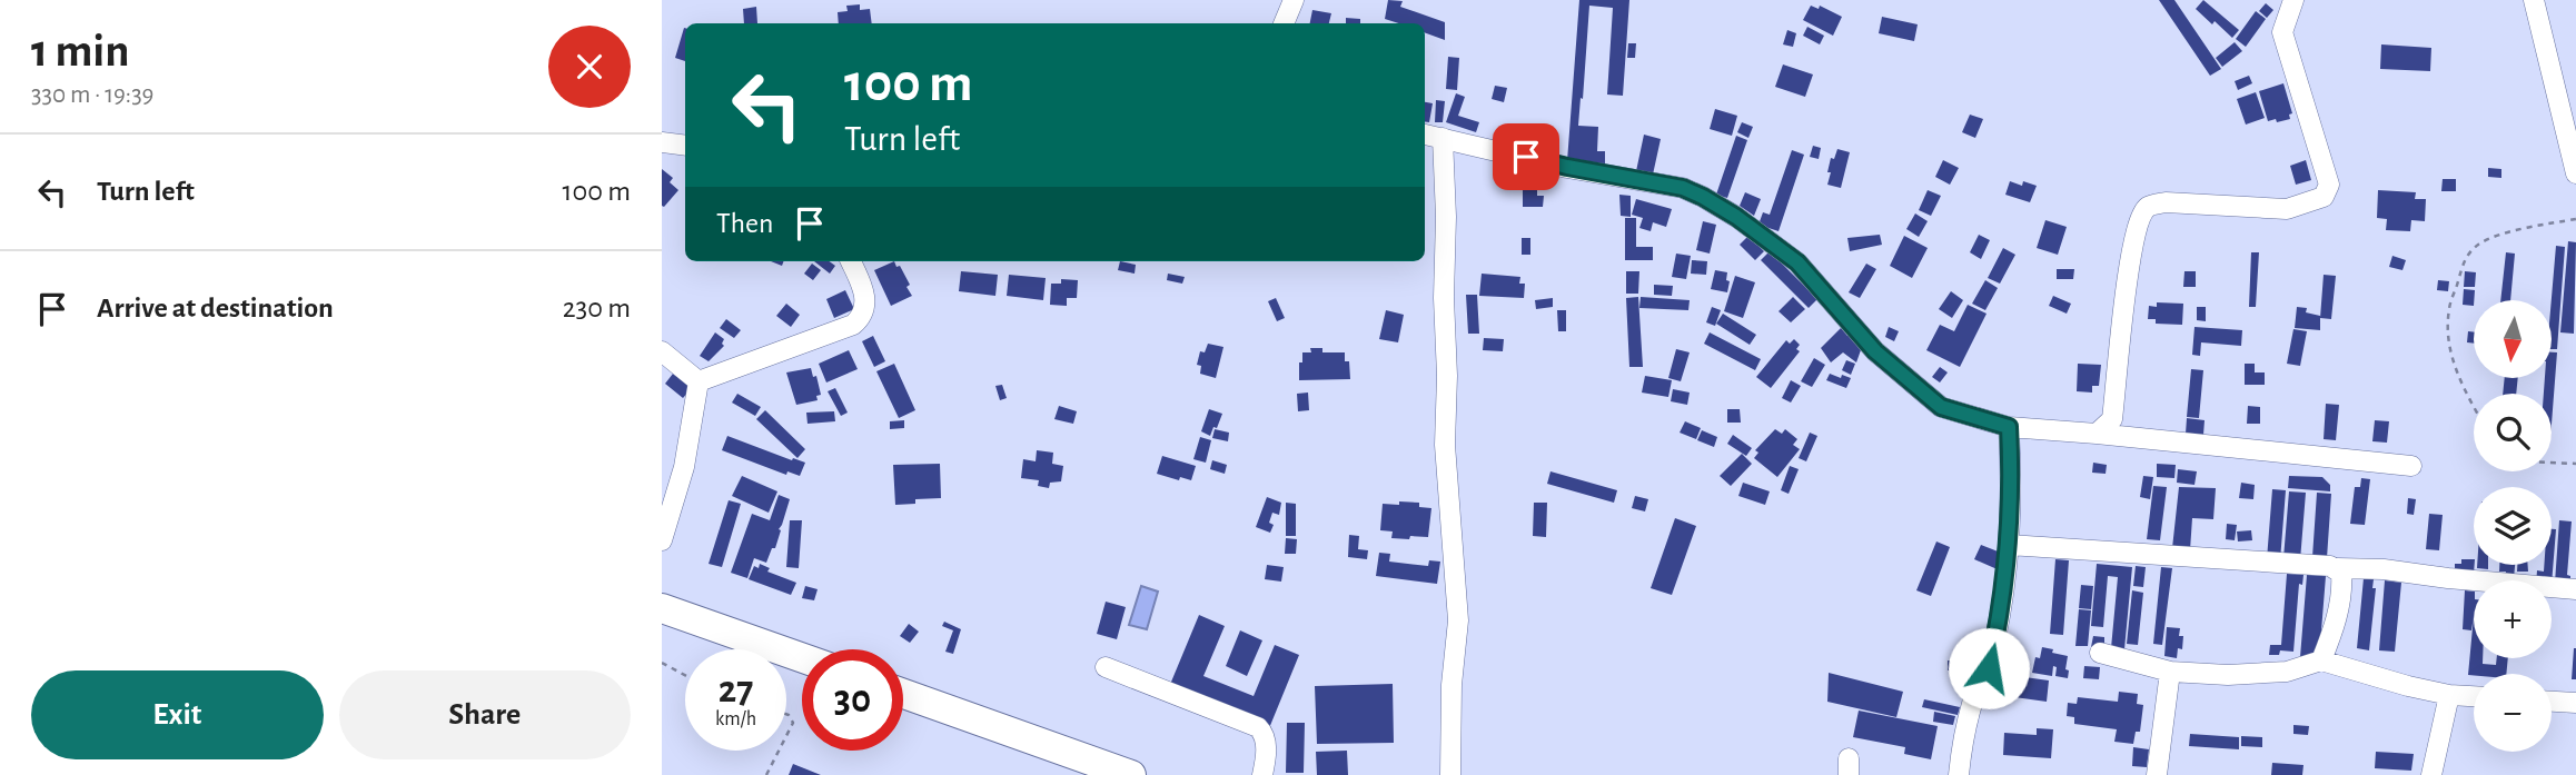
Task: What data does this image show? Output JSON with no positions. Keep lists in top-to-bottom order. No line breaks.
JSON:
{"north":"bottom","page":{"heading":["1 min","330 m · 19:39"],"turn":["100 m","Turn left"],"list":[{"name":"Turn left","value":"100 m"},{"name":"Arrive at destination","value":"230 m"}],"then":"Then","map_buttons":["+","−"],"speed":"27 km/h","limit":"30","buttons":["Exit","Share"]}}
